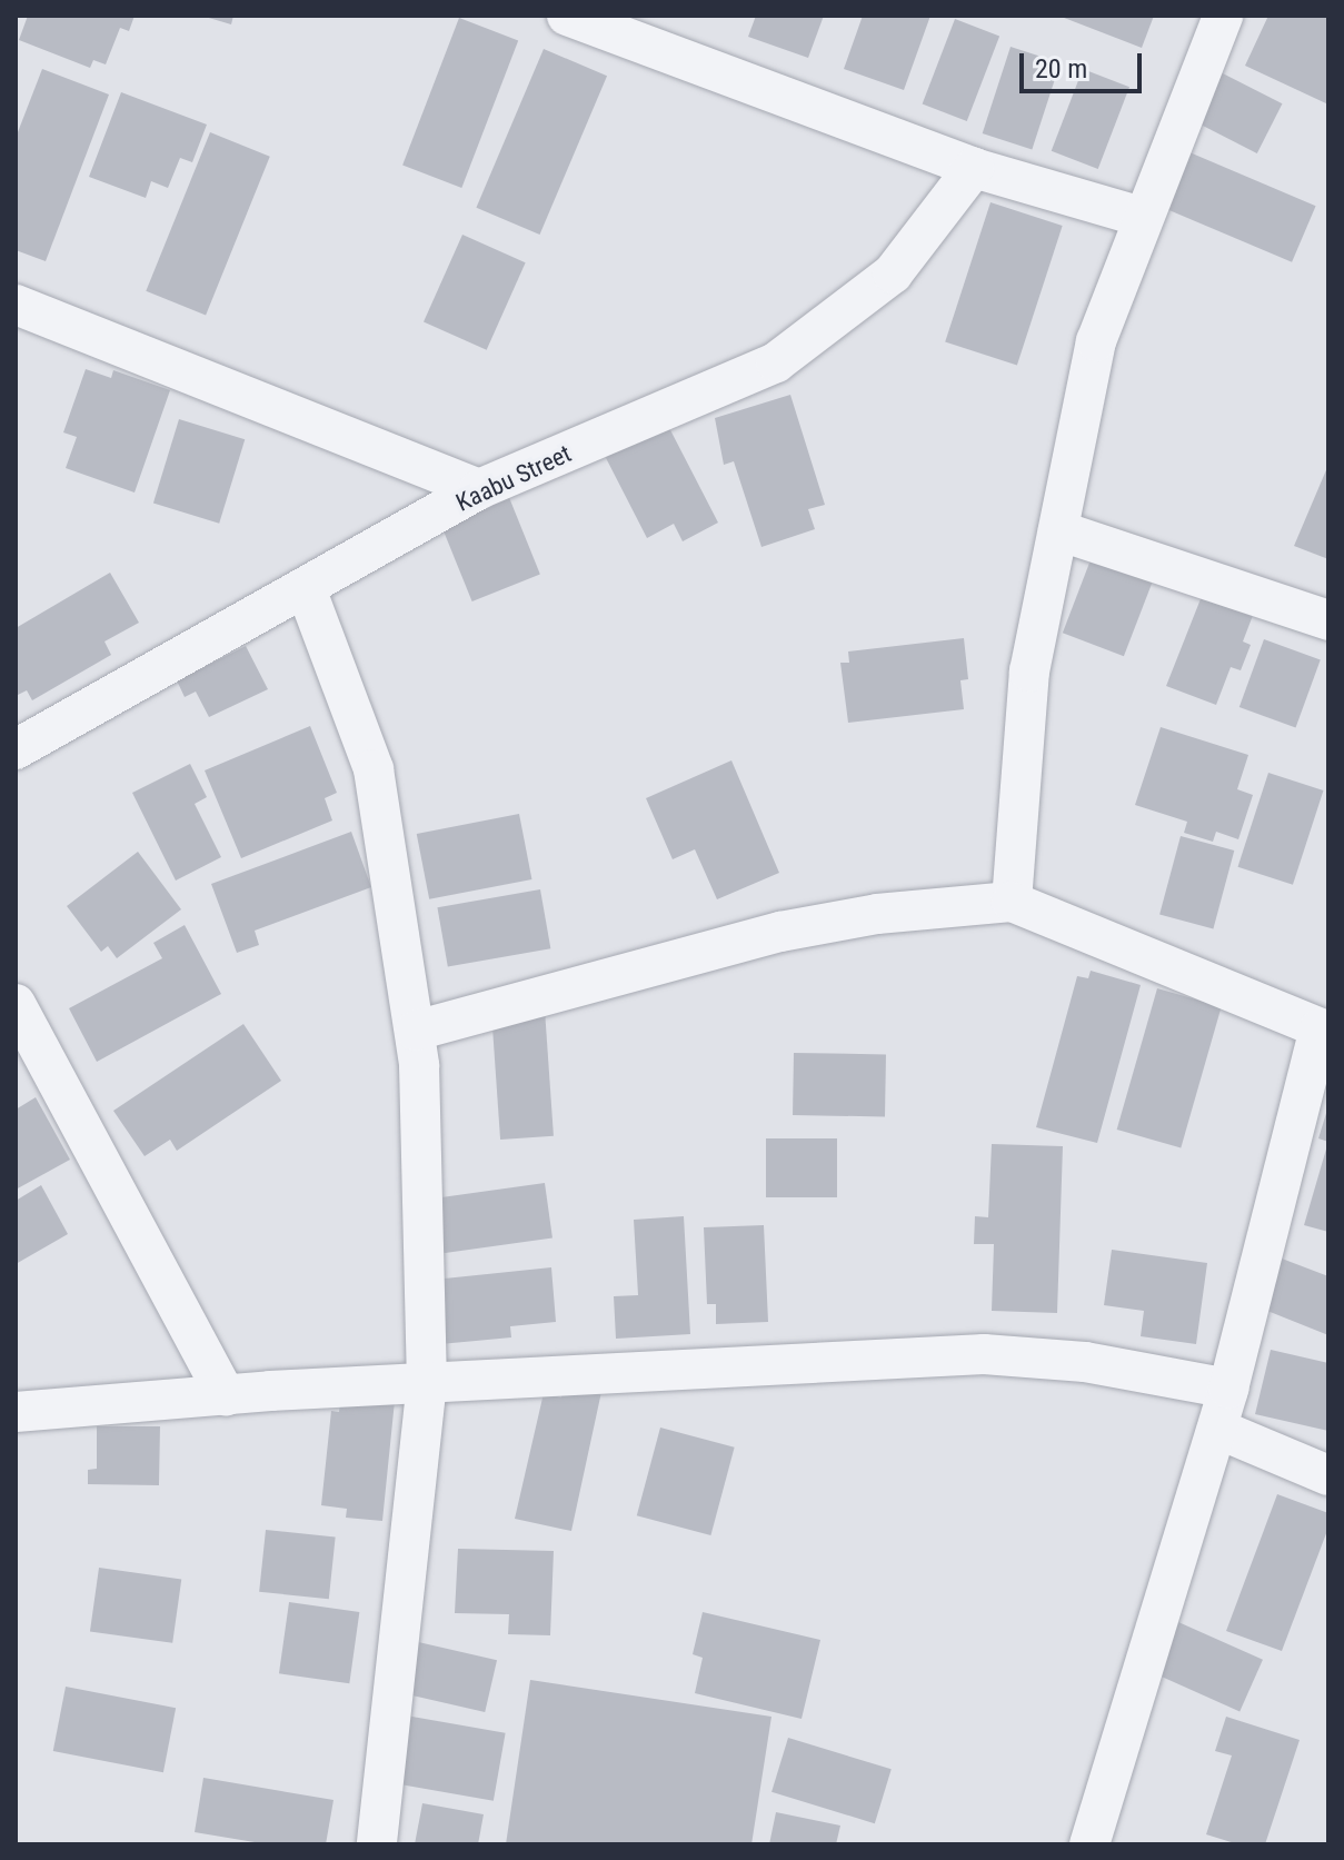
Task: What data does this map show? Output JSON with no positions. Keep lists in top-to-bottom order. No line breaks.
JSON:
{"streets":{"street":["Kaabu Street"]},"scale_bar":"20 m"}
